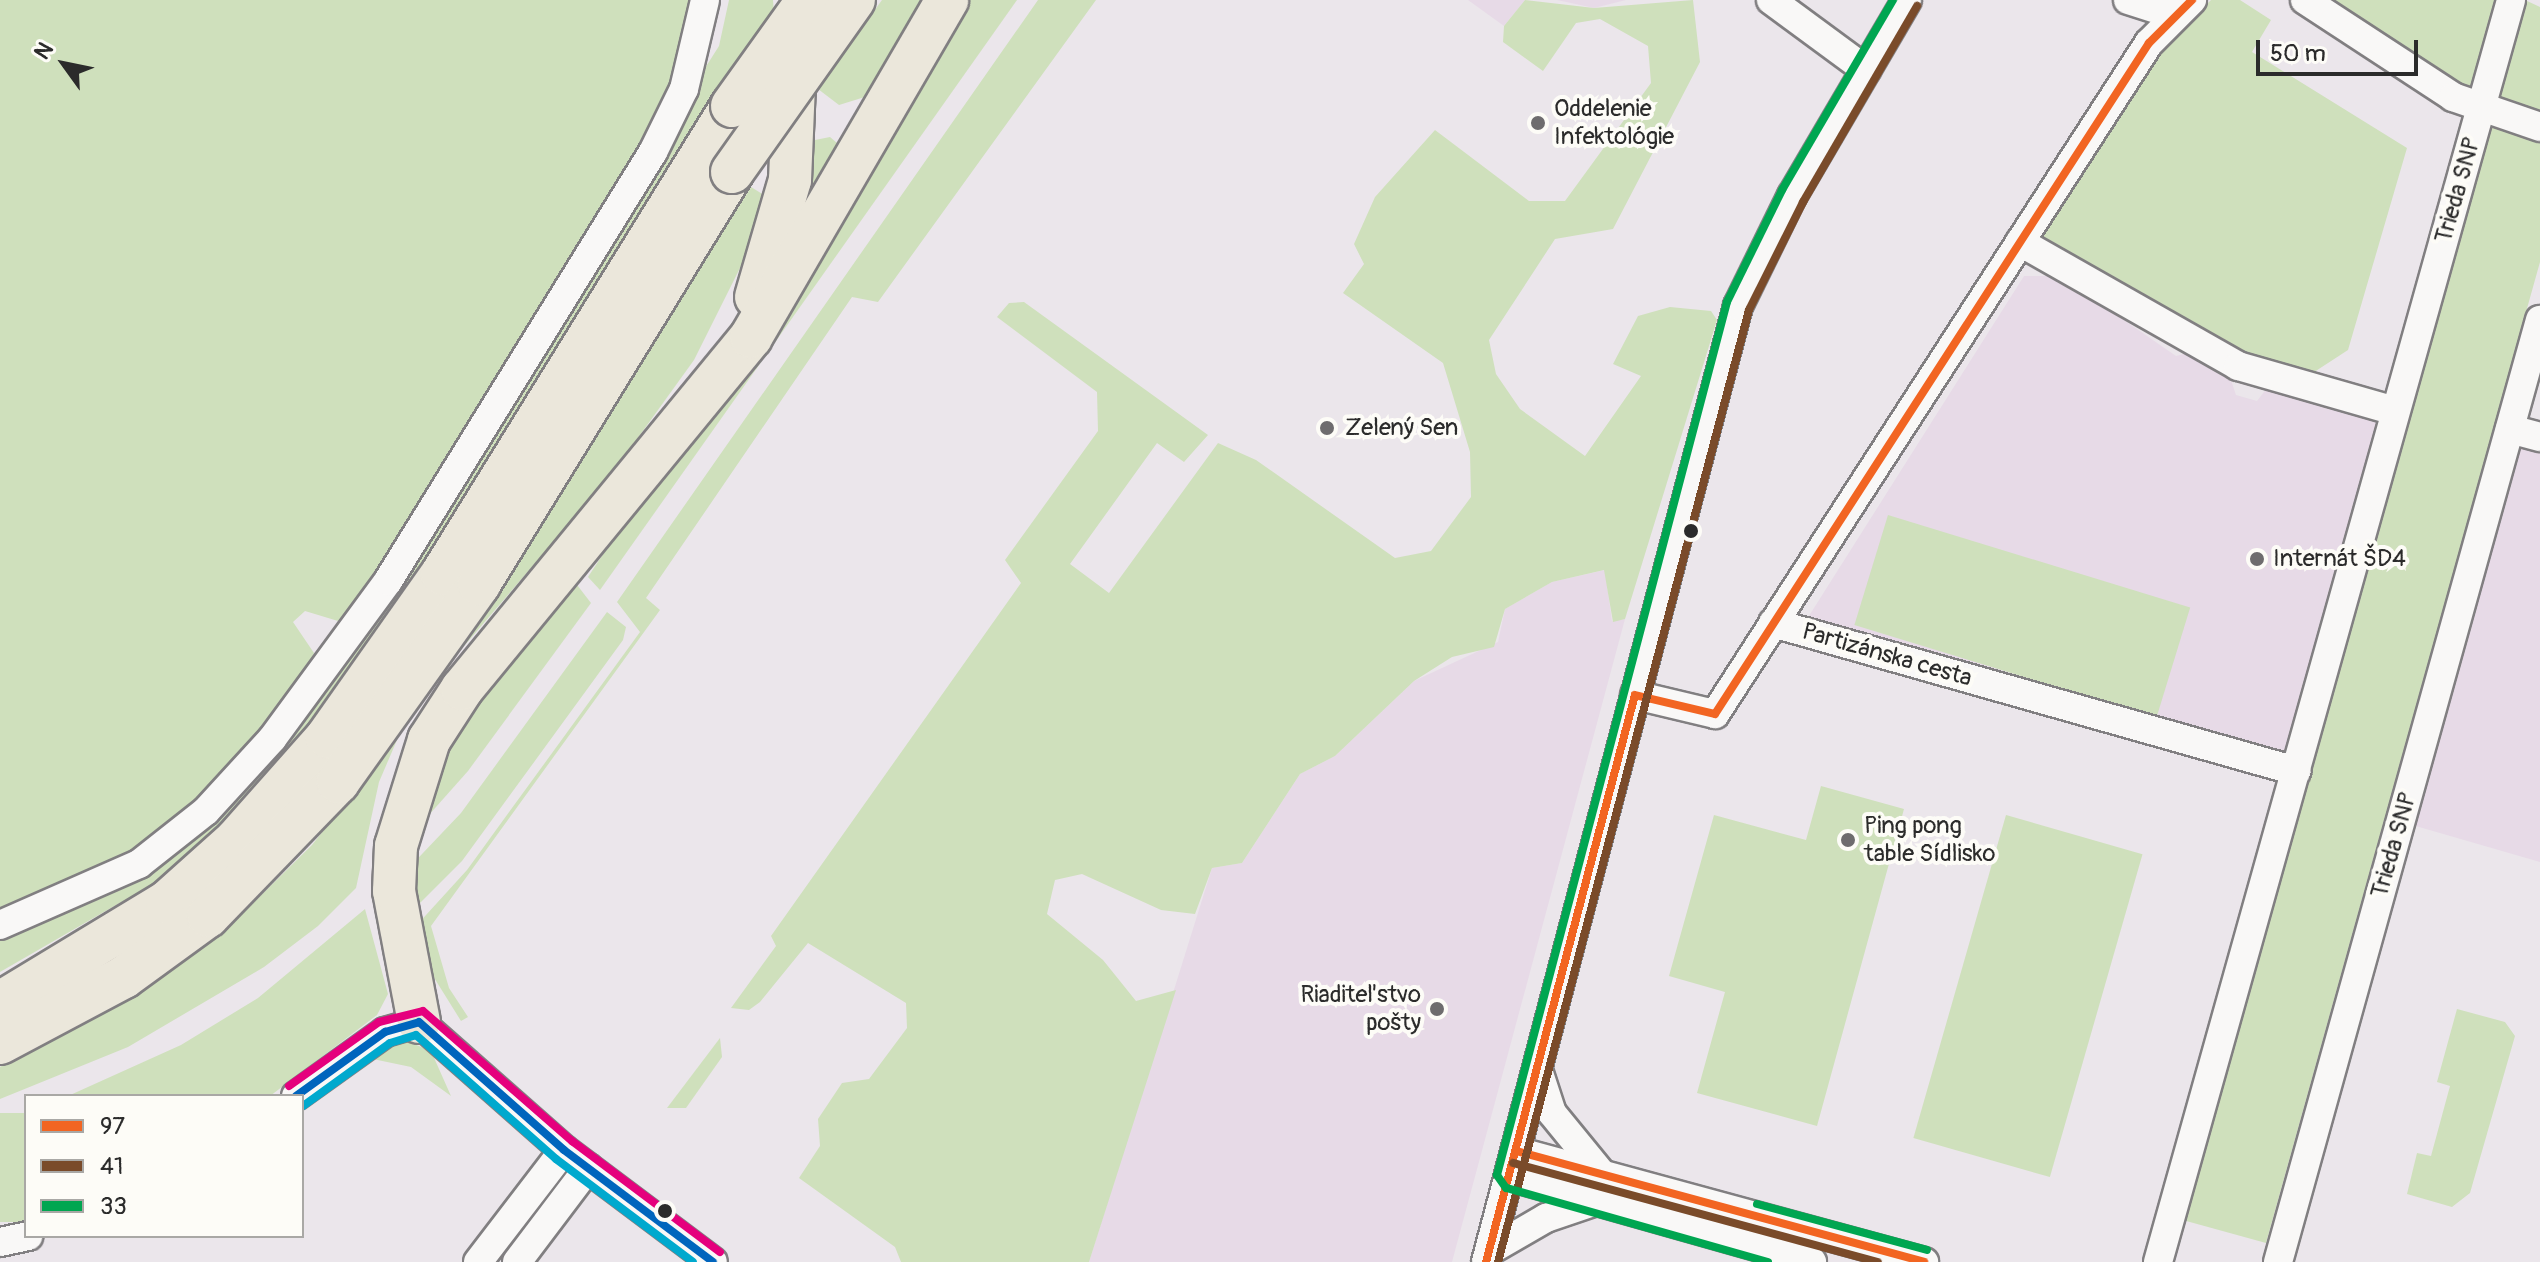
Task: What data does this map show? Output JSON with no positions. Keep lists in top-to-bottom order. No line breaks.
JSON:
{"streets":{"street":["Trieda SNP","Partizánska cesta"]},"crossings":[["Trieda SNP","Partizánska cesta"]],"places":["Oddelenie Infektológie","Zelený Sen","Internát ŠD4","Ping pong table Sídlisko","Riaditeľstvo pošty"],"lines":["transit line 97","transit line 33","transit line 41"],"legend":["97","41","33"],"scale_bar":"50 m","north":"top left"}
